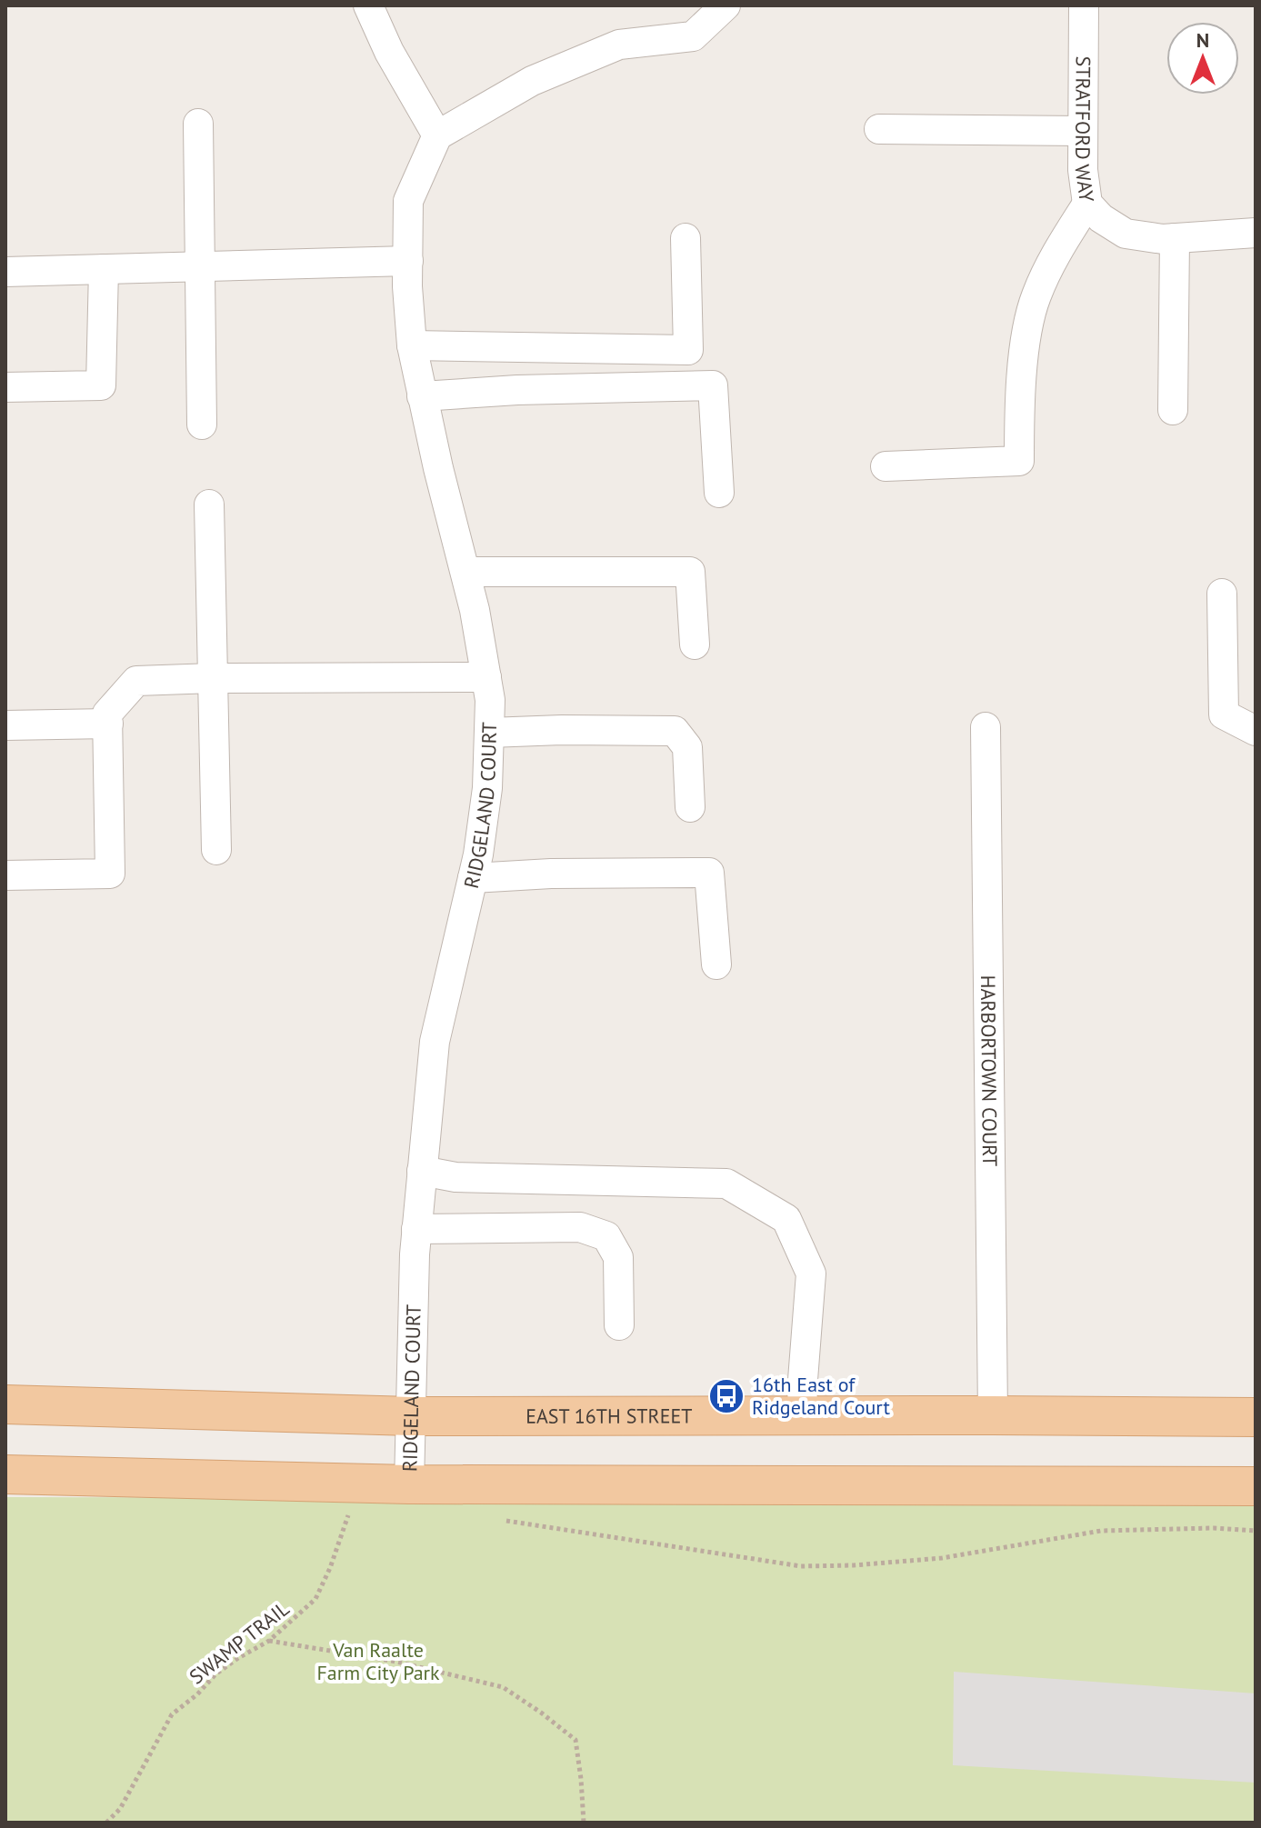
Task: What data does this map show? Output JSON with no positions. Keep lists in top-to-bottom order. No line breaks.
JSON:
{"streets":{"main road":["EAST 16TH STREET"],"street":["STRATFORD WAY","RIDGELAND COURT","HARBORTOWN COURT"],"path":["SWAMP TRAIL"]},"crossings":[["RIDGELAND COURT","EAST 16TH STREET"],["HARBORTOWN COURT","EAST 16TH STREET"]],"parks":["Van Raalte Farm City Park"],"places":{"bus stop":["16th East of Ridgeland Court"]},"north":"top"}
